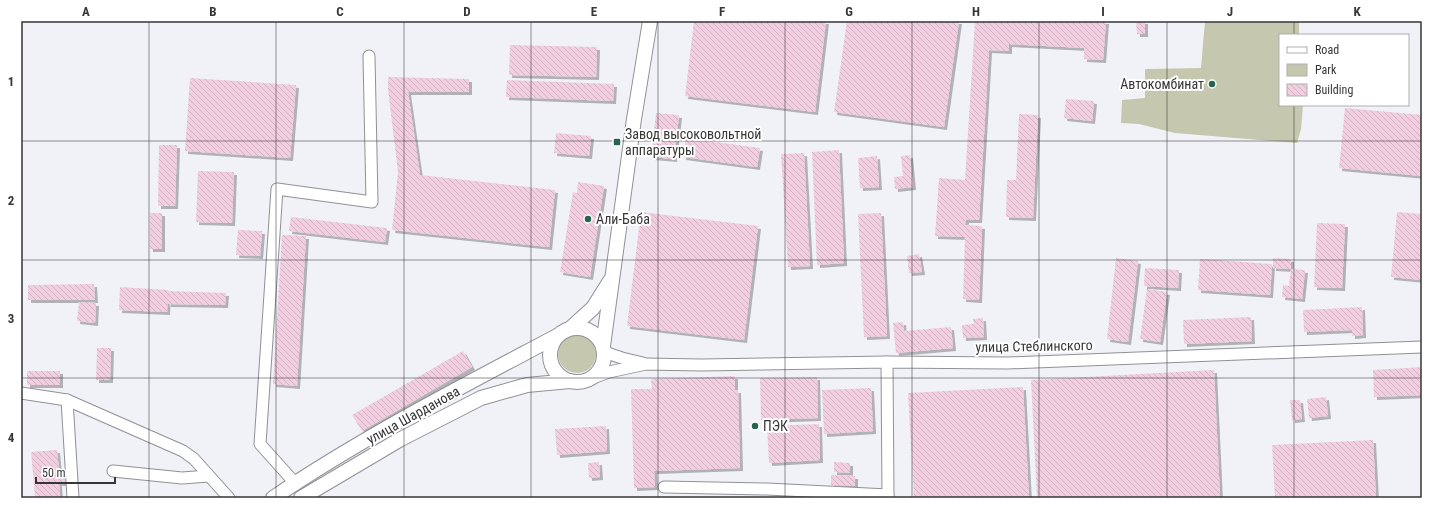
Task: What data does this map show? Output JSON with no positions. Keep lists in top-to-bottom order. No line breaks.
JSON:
{"streets":{"main road":["улица Шарданова"],"street":["улица Стеблинского"]},"places":{"other":["Автокомбинат","Али-Баба","ПЭК"],"transit":["Завод высоковольтной аппаратуры"]},"legend":["Road","Park","Building"],"scale_bar":"50 m","grid":{"columns":["A","B","C","D","E","F","G","H","I","J","K"],"rows":["1","2","3","4"]}}
